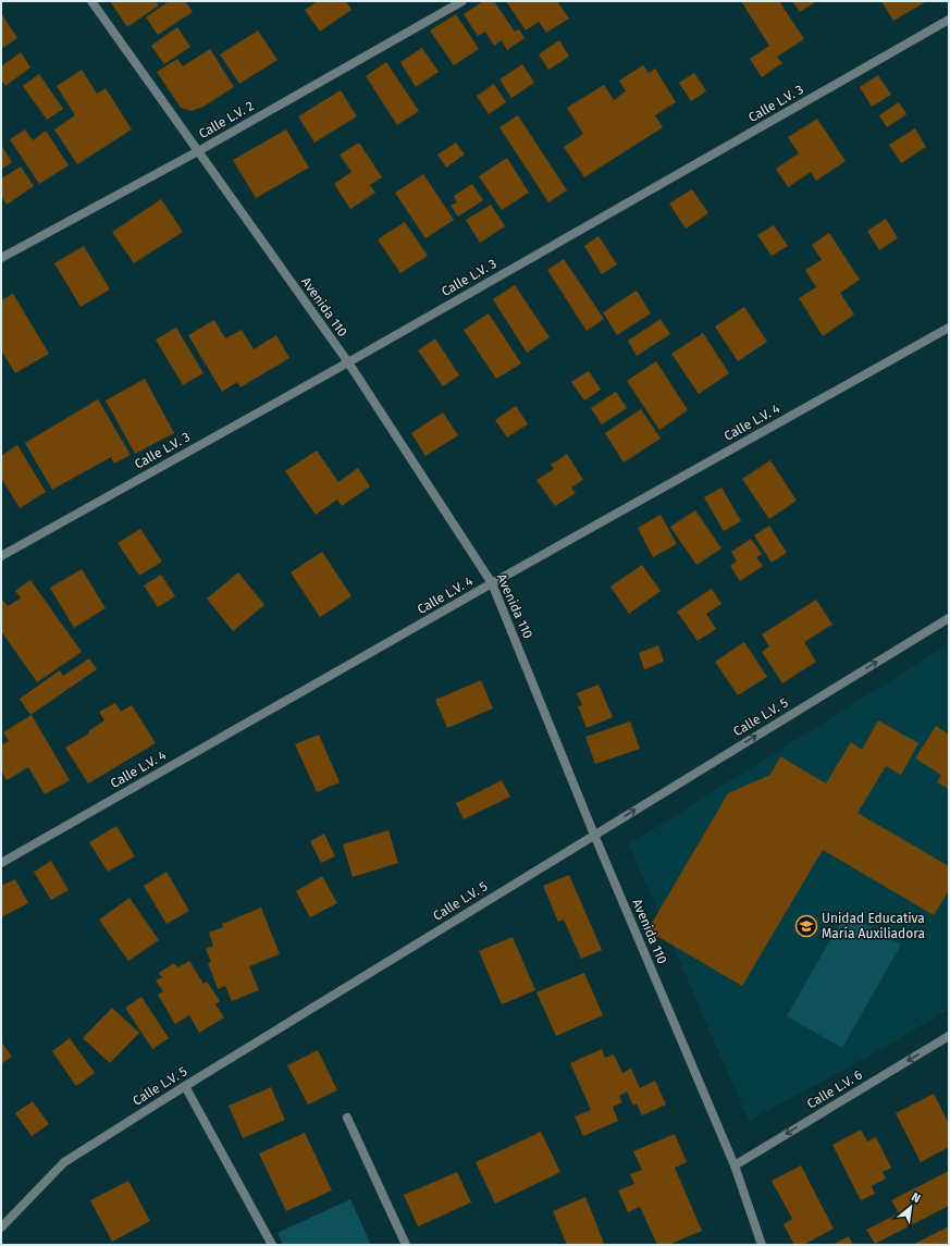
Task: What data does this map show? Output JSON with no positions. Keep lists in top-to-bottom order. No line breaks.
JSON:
{"streets":{"street":["Calle L.V. 3","Calle L.V. 2","Avenida 110","Calle L.V. 4","Calle L.V. 5","Calle L.V. 6"]},"crossings":[["Calle L.V. 3","Avenida 110"],["Calle L.V. 2","Avenida 110"],["Avenida 110","Calle L.V. 4"],["Avenida 110","Calle L.V. 5"],["Avenida 110","Calle L.V. 6"]],"one_way":["Calle L.V. 5","Calle L.V. 6"],"places":{"school or university":["Unidad Educativa María Auxiliadora"]},"north":"top right"}
